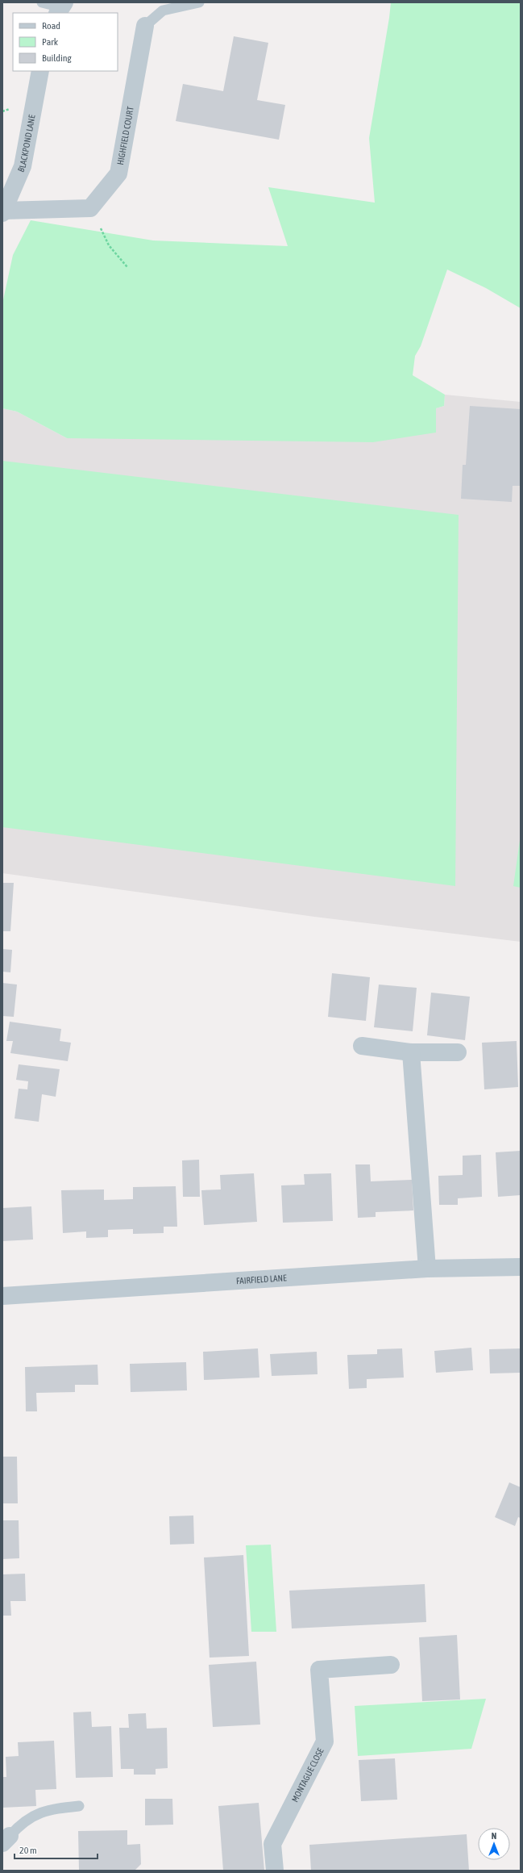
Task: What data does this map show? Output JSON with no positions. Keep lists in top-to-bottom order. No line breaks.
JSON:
{"streets":{"street":["HIGHFIELD COURT","BLACKPOND LANE","FAIRFIELD LANE","MONTAGUE CLOSE"]},"legend":["Road","Park","Building"],"scale_bar":"20 m","north":"top"}
